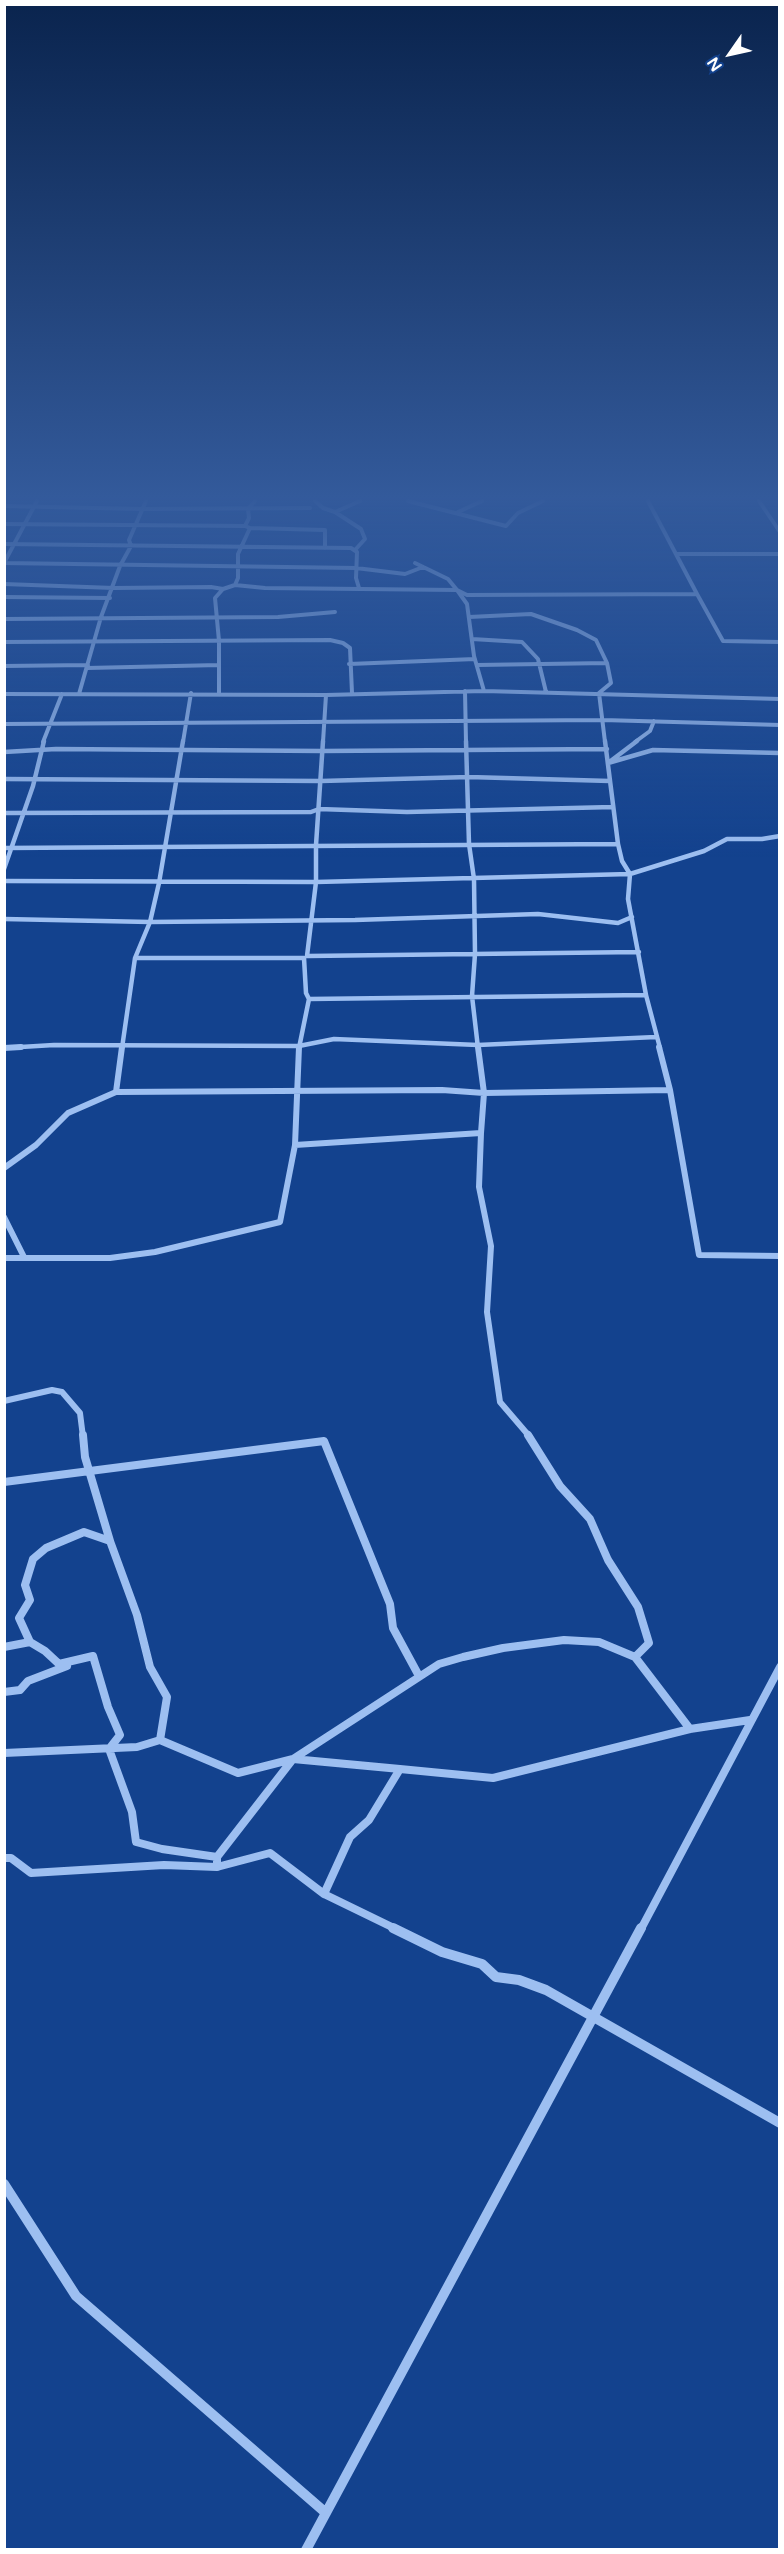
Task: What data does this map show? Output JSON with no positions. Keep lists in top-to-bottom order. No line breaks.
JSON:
{"north":"bottom left"}
